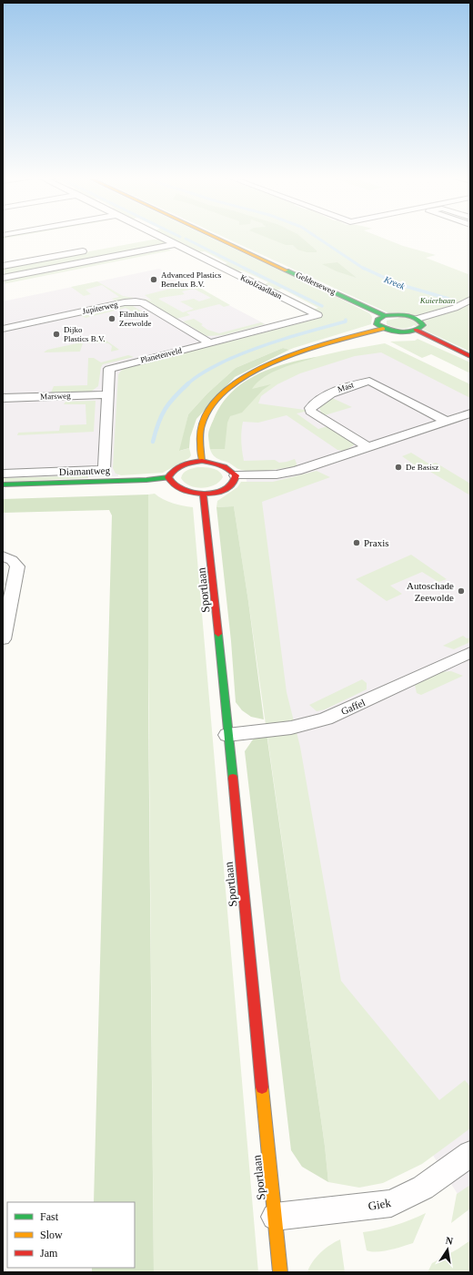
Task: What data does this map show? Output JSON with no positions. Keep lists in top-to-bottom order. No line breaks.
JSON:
{"streets":{"street":["Gelderseweg","Koolzaadlaan","Jupiterweg","Planetenveld","Mast","Marsweg","Diamantweg","Sportlaan","Gaffel","Giek"]},"crossings":[["Koolzaadlaan","Planetenveld"],["Jupiterweg","Planetenveld"],["Planetenveld","Marsweg"],["Planetenveld","Diamantweg"],["Sportlaan","Gaffel"],["Sportlaan","Giek"]],"water":["Kreek"],"parks":["Kuierbaan"],"places":["Advanced Plastics Benelux B.V.","Filmhuis Zeewolde","Dijko Plastics B.V.","De Basisz","Praxis","Autoschade Zeewolde"],"legend":["Fast","Slow","Jam"],"north":"top"}
